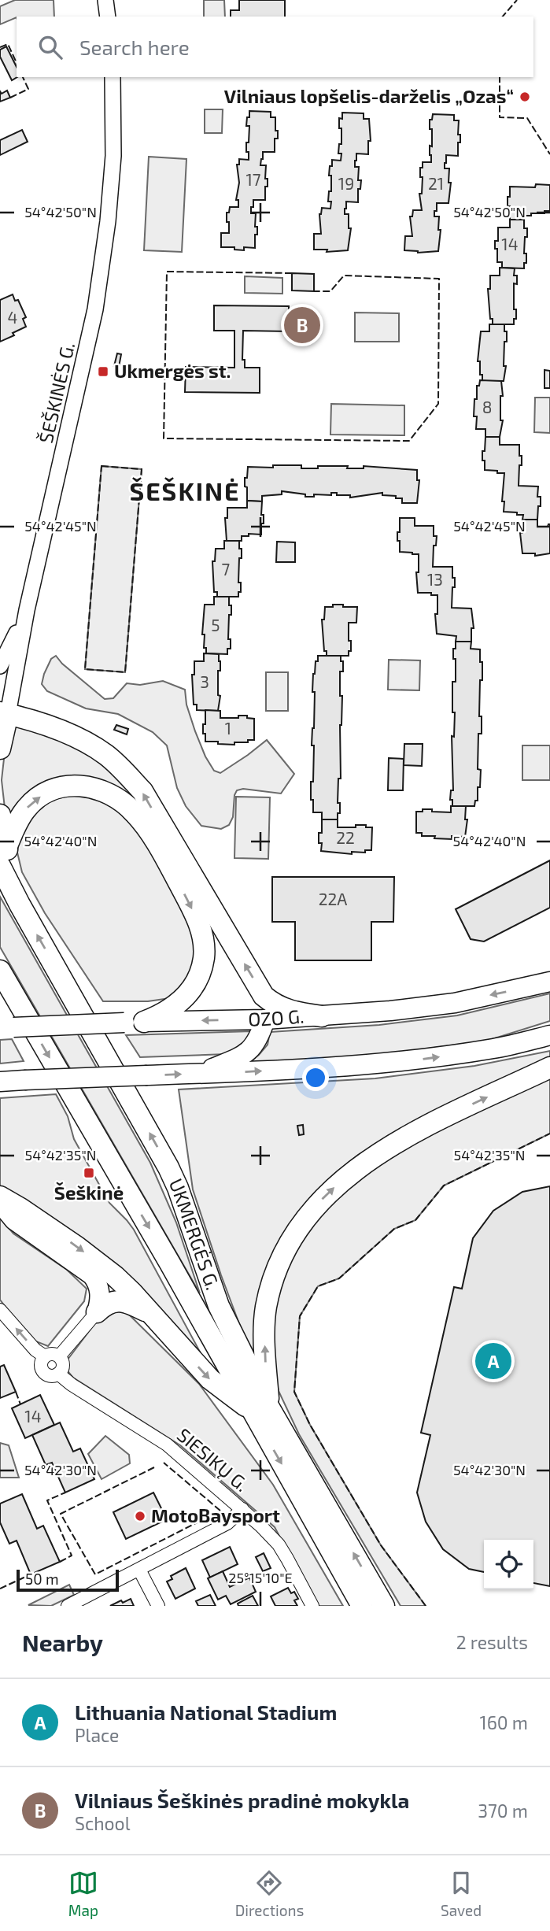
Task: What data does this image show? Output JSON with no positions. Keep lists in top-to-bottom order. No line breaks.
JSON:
{"streets":{"highway":["UKMERGĖS G."],"main road":["OZO G."],"street":["ŠEŠKINĖS G.","SIESIKŲ G."]},"districts":["ŠEŠKINĖ"],"places":{"other":["Vilniaus lopšelis-darželis „Ozas“","MotoBaysport"],"transit":["Ukmergės st.","Šeškinė"]},"house_numbers":["17","19","21","14","4","8","7","13","5","3","1","22","22A","14"],"scale_bar":"50 m","page":{"search":"Search here","pins":["B","A"],"scale":"50 m","heading":["Nearby","2 results"],"list":[{"mark":"A","name":"Lithuania National Stadium","note":"Place","value":"160 m"},{"mark":"B","name":"Vilniaus Šeškinės pradinė mokykla","note":"School","value":"370 m"}],"nav":["Map","Directions","Saved"]},"coordinates":["54°42'50\"N","54°42'45\"N","54°42'40\"N","54°42'35\"N","54°42'30\"N","25°15'10\"E"]}
